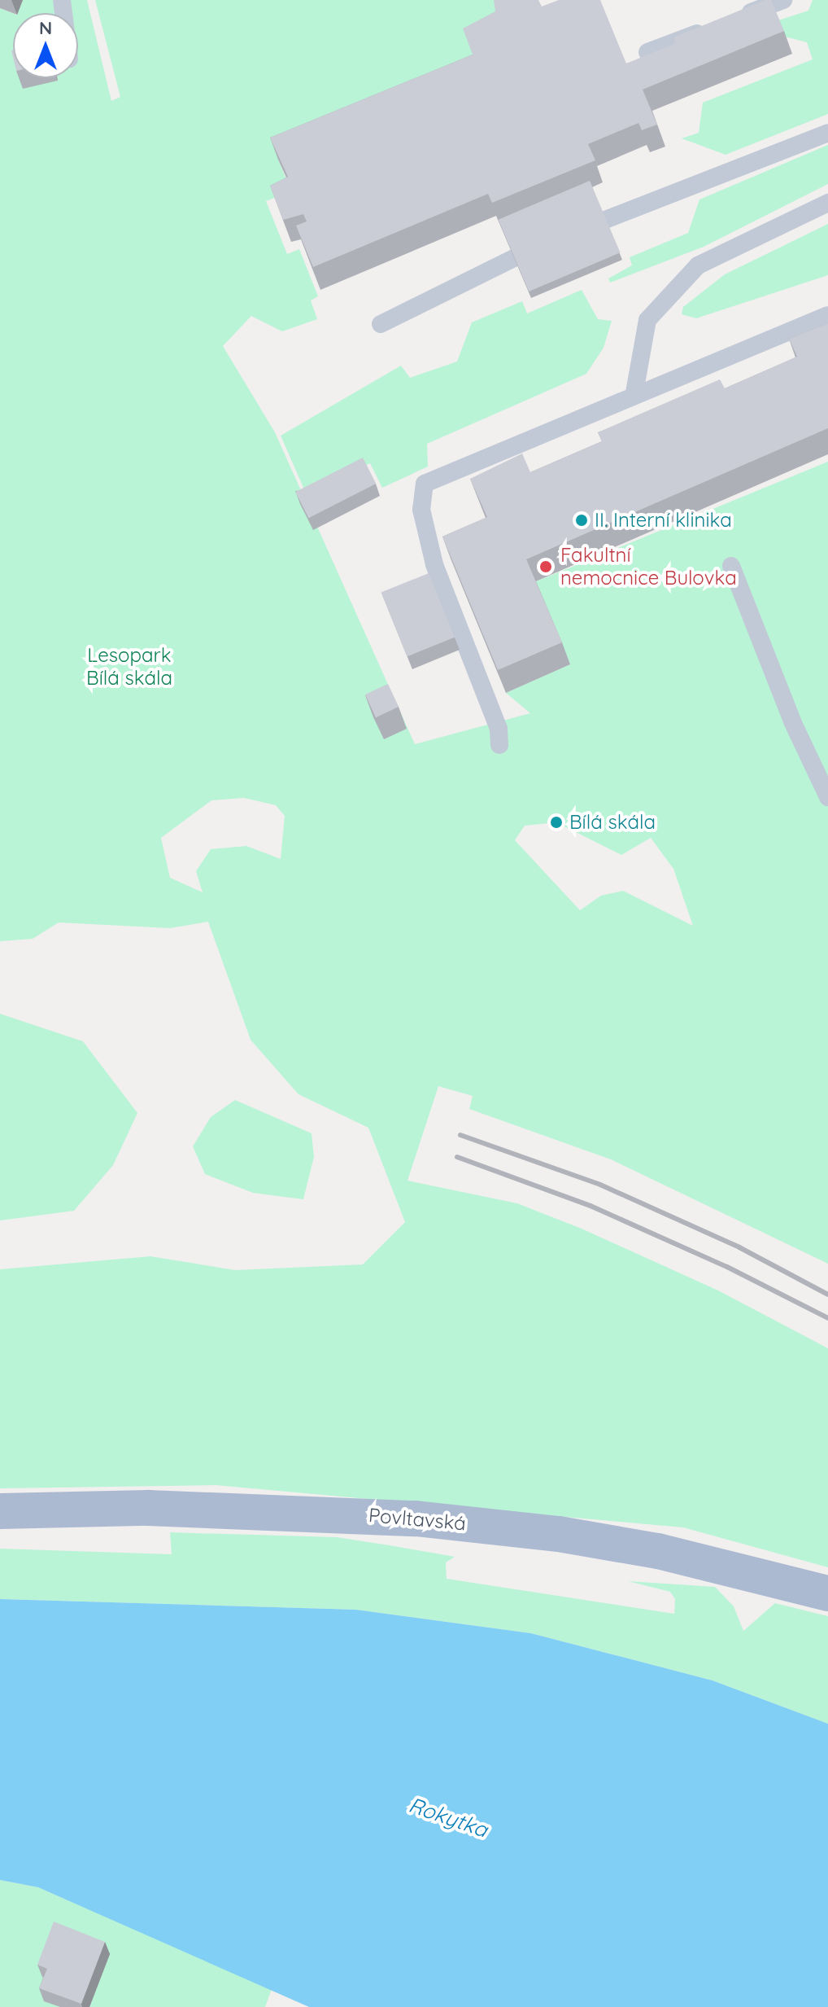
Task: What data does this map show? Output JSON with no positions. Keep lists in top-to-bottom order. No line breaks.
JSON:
{"streets":{"main road":["Povltavská"]},"water":["Rokytka"],"parks":["Lesopark Bílá skála"],"places":["II. Interní klinika","Fakultní nemocnice Bulovka","Bílá skála"],"north":"top"}
